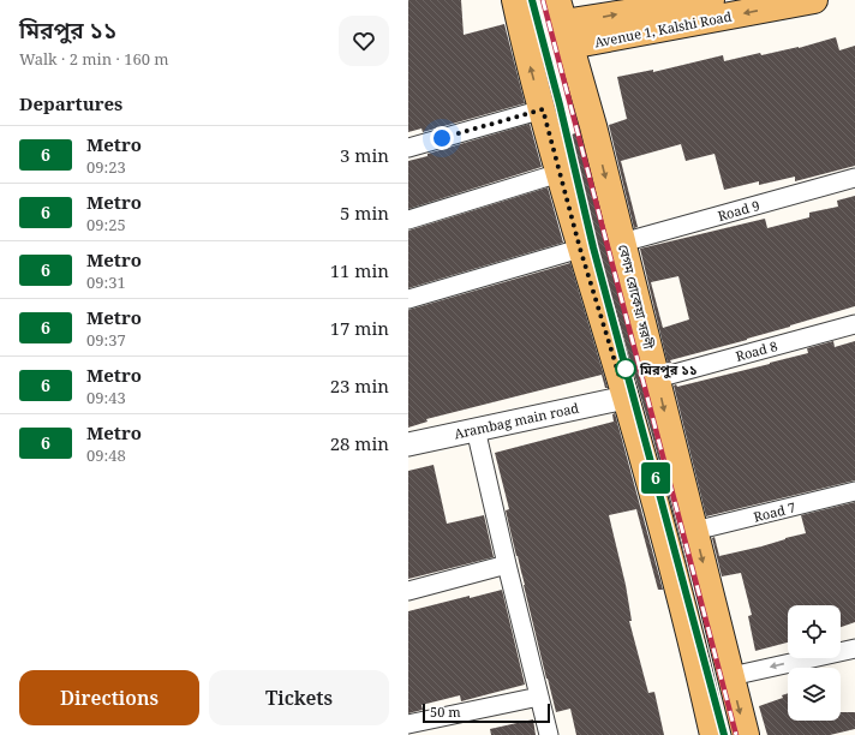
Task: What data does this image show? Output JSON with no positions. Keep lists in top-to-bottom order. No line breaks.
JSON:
{"streets":{"main road":["Avenue 1, Kalshi Road","বেগম রোকেয়া সরণী"],"street":["Road 9","Road 8","Arambag main road","Road 7"]},"crossings":[["Avenue 1, Kalshi Road","বেগম রোকেয়া সরণী"],["Road 9","বেগম রোকেয়া সরণী"],["বেগম রোকেয়া সরণী","Road 8"],["বেগম রোকেয়া সরণী","Road 7"]],"places":["মিরপুর ১১"],"lines":["metro line 6"],"scale_bar":"50 m","page":{"heading":[["মিরপুর ১১","Walk · 2 min · 160 m"],"Departures"],"on_map":"6","list":[{"mark":"6","name":"Metro","note":"09:23","value":"3 min"},{"mark":"6","name":"Metro","note":"09:25","value":"5 min"},{"mark":"6","name":"Metro","note":"09:31","value":"11 min"},{"mark":"6","name":"Metro","note":"09:37","value":"17 min"},{"mark":"6","name":"Metro","note":"09:43","value":"23 min"},{"mark":"6","name":"Metro","note":"09:48","value":"28 min"}],"buttons":["Directions","Tickets"],"scale":"50 m"}}
